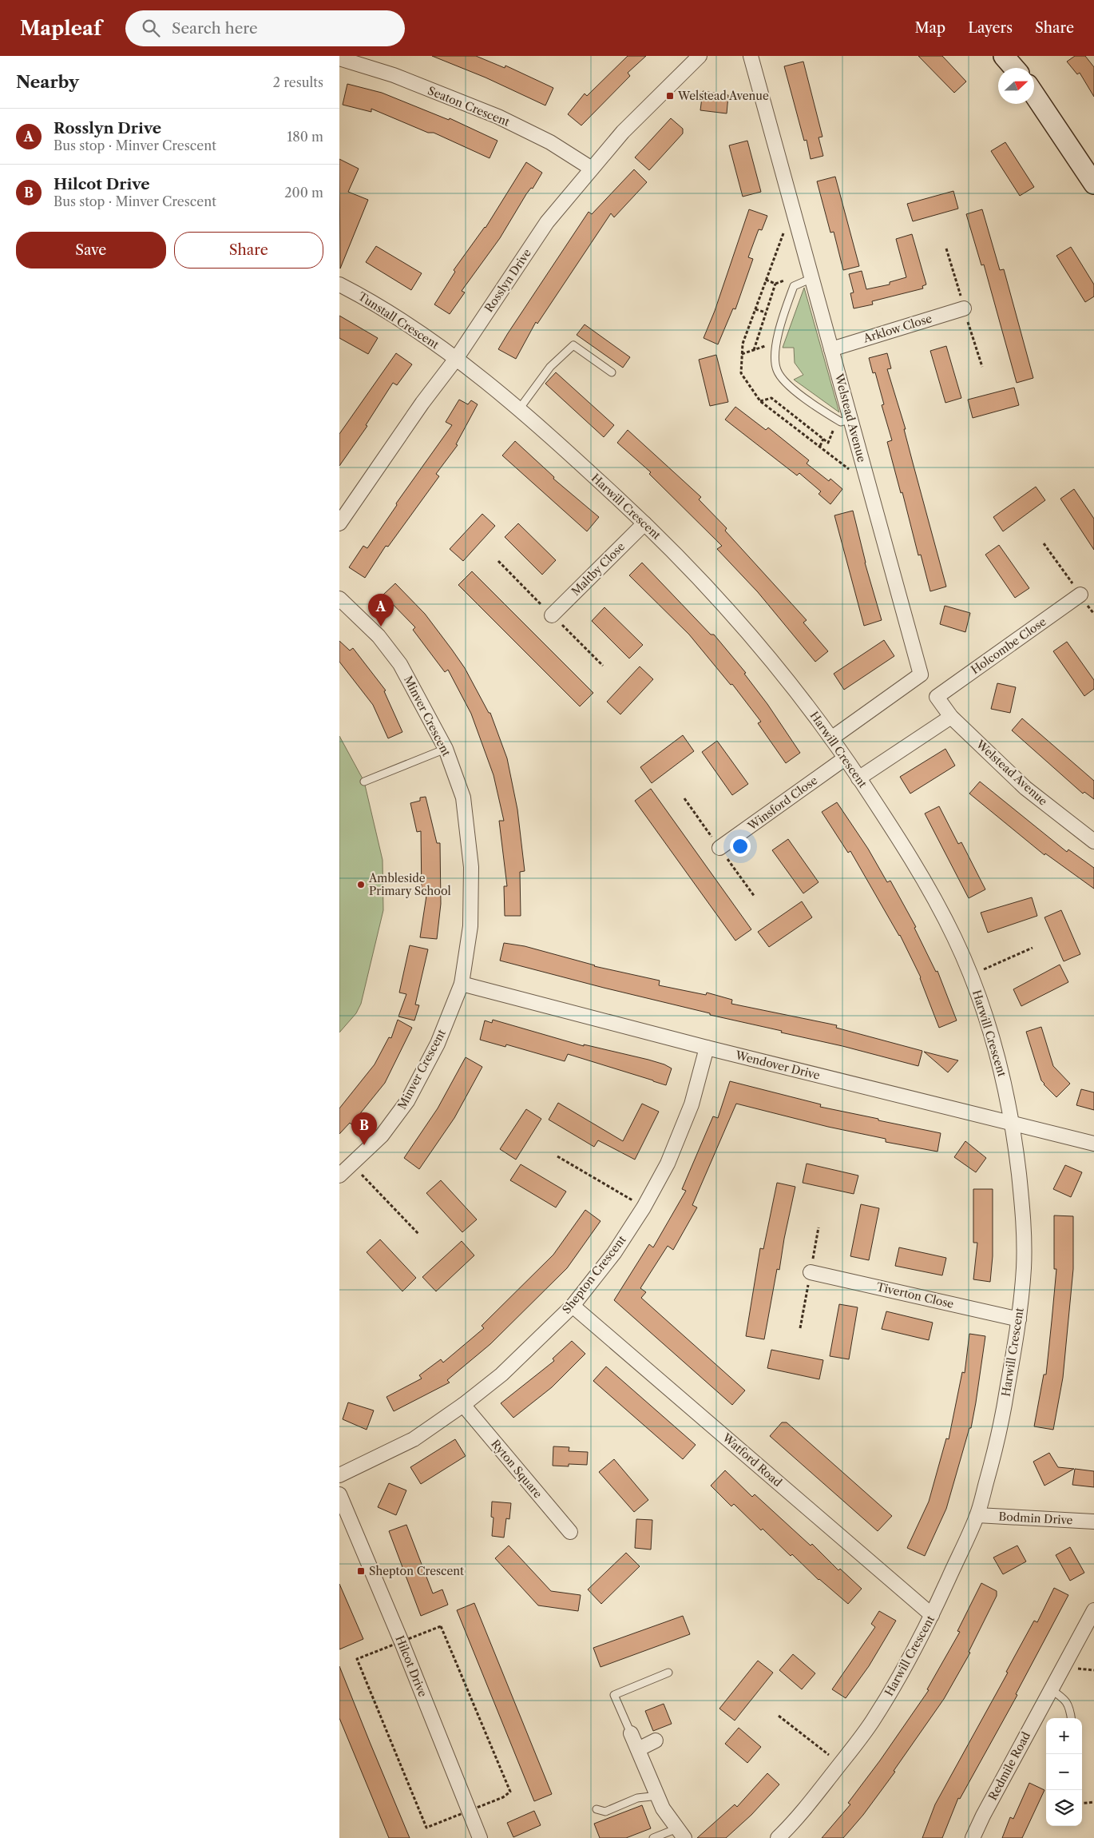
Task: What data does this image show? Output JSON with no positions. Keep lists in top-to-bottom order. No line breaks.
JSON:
{"streets":{"street":["Seaton Crescent","Rosslyn Drive","Tunstall Crescent","Arklow Close","Welstead Avenue","Harwill Crescent","Maltby Close","Holcombe Close","Minver Crescent","Winsford Close","Wendover Drive","Shepton Crescent","Tiverton Close","Watford Road","Ryton Square","Bodmin Drive","Hilcot Drive","Redmile Road"]},"crossings":[["Seaton Crescent","Rosslyn Drive"],["Rosslyn Drive","Tunstall Crescent"],["Rosslyn Drive","Harwill Crescent"],["Tunstall Crescent","Harwill Crescent"],["Arklow Close","Welstead Avenue"],["Welstead Avenue","Harwill Crescent"],["Welstead Avenue","Holcombe Close"],["Harwill Crescent","Maltby Close"],["Harwill Crescent","Winsford Close"],["Harwill Crescent","Wendover Drive"],["Harwill Crescent","Tiverton Close"],["Harwill Crescent","Watford Road"],["Harwill Crescent","Bodmin Drive"],["Minver Crescent","Wendover Drive"],["Wendover Drive","Shepton Crescent"],["Shepton Crescent","Watford Road"],["Shepton Crescent","Ryton Square"]],"places":{"transit":["Welstead Avenue","Shepton Crescent"],"other":["Ambleside Primary School"]},"north":"right","page":{"header":"Mapleaf","search":"Search here","nav":["Map","Layers","Share"],"heading":["Nearby","2 results"],"list":[{"mark":"A","name":"Rosslyn Drive","note":"Bus stop · Minver Crescent","value":"180 m"},{"mark":"B","name":"Hilcot Drive","note":"Bus stop · Minver Crescent","value":"200 m"}],"buttons":["Save","Share"],"pins":["A","B"],"map_buttons":["+","−"]}}
